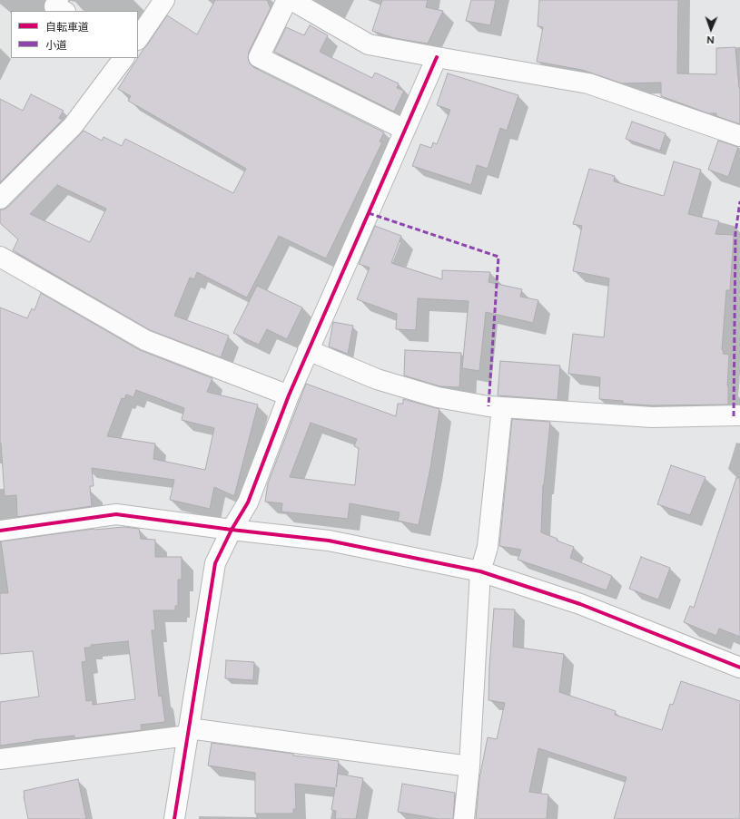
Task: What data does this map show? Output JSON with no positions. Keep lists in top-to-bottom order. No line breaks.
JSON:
{"legend":["自転車道","小道"],"north":"bottom"}
